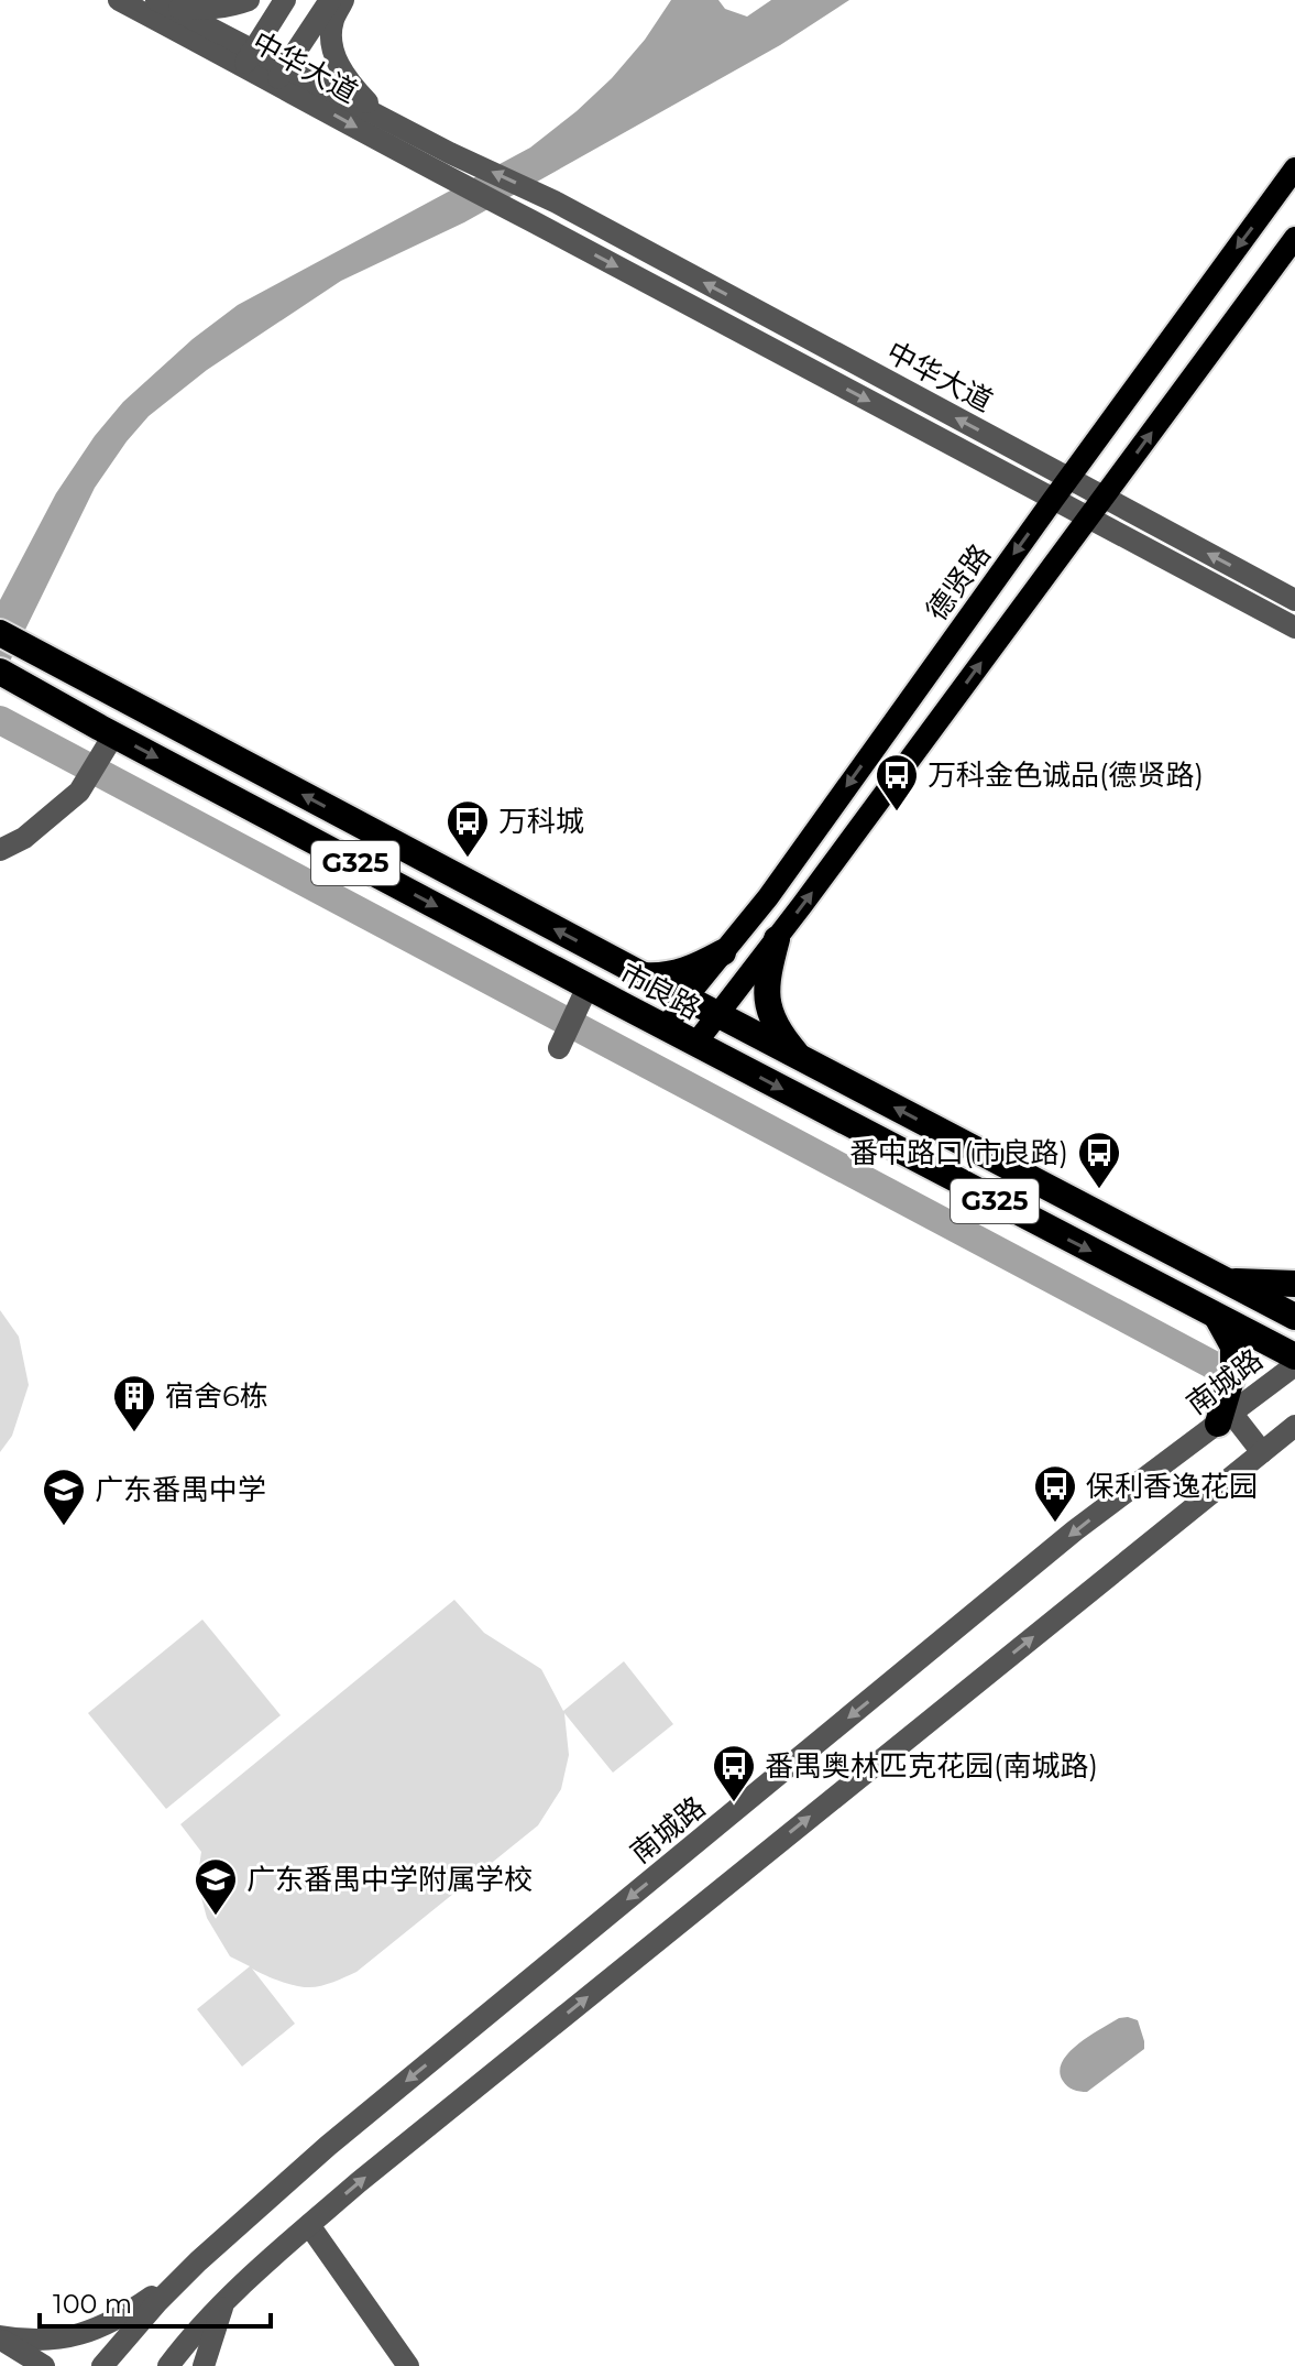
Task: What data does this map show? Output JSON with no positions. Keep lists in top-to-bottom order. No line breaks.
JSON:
{"streets":{"highway":["G325","市良路"],"main road":["德贤路"],"street":["中华大道","南城路"]},"crossings":[["中华大道","德贤路"],["德贤路","市良路"]],"places":{"bus stop":["万科金色诚品(德贤路)","万科城","番中路口(市良路)","保利香逸花园","番禺奥林匹克花园(南城路)"],"building":["宿舍6栋"],"school or university":["广东番禺中学","广东番禺中学附属学校"]},"scale_bar":"100 m"}
